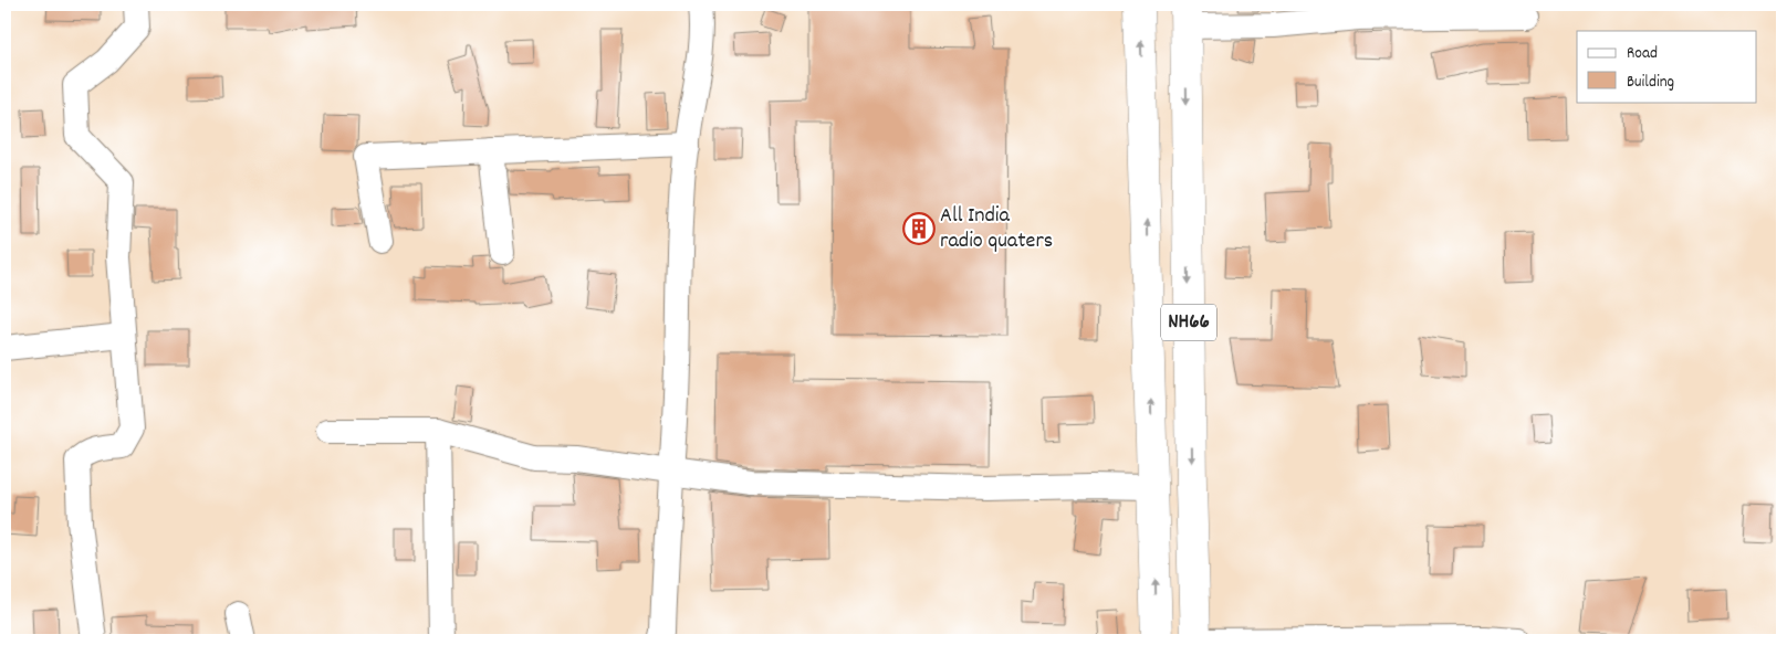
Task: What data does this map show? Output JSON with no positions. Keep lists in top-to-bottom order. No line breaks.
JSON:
{"streets":{"highway":["NH66"]},"places":{"building":["All India radio quaters"]},"legend":["Road","Building"]}
